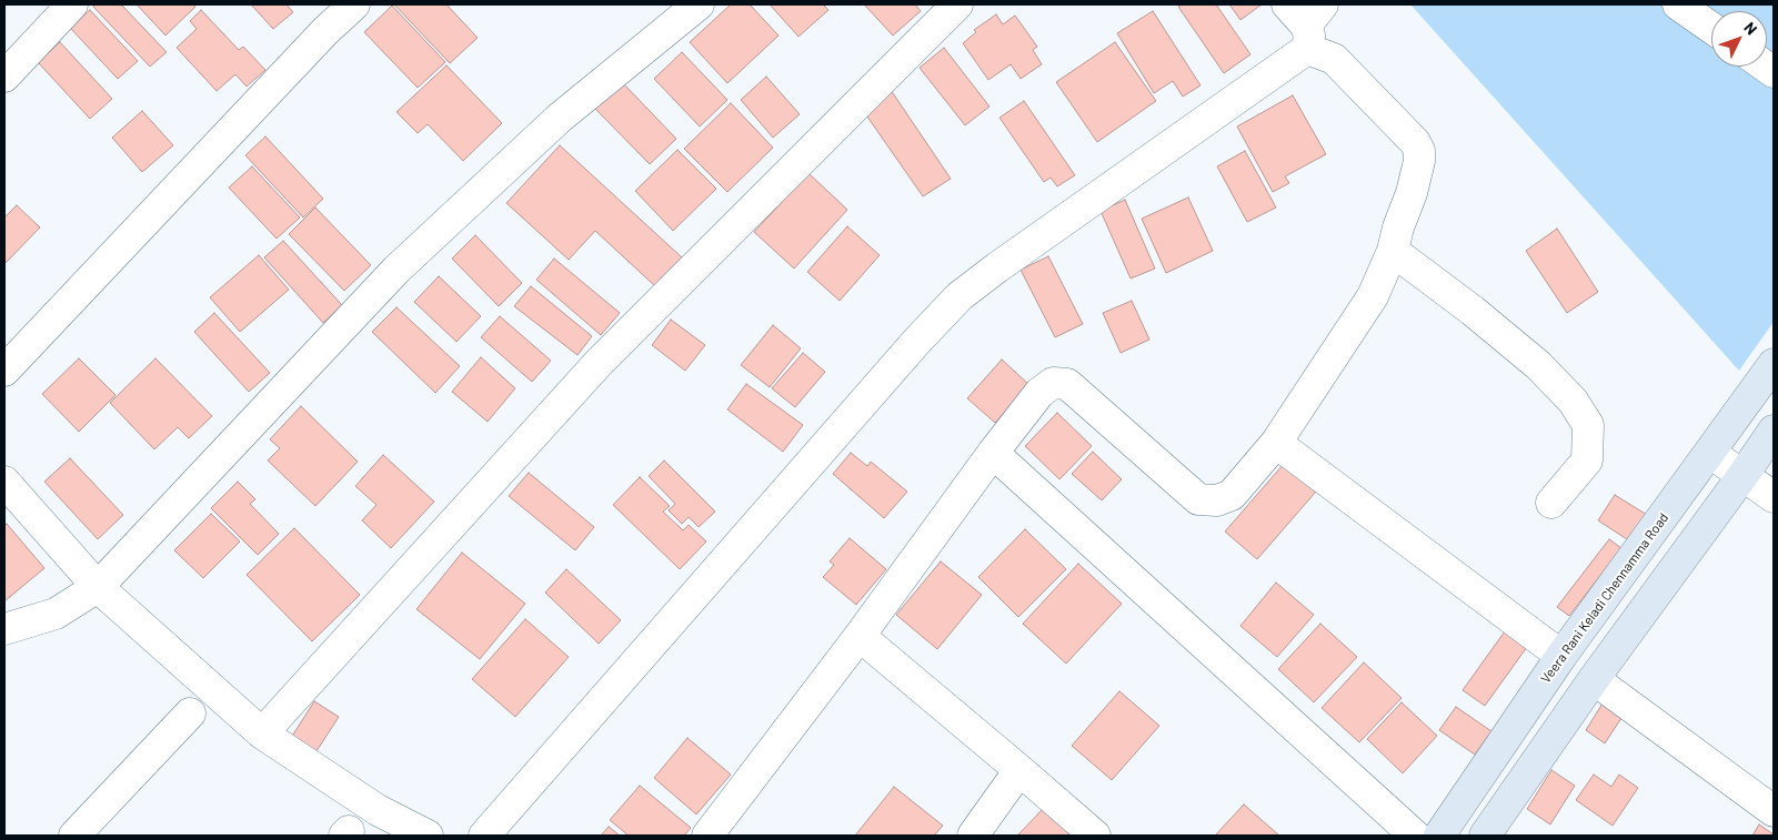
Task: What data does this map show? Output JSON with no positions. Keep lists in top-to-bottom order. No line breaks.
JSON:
{"streets":{"main road":["Veera Rani Keladi Chennamma Road"]},"north":"top right"}
